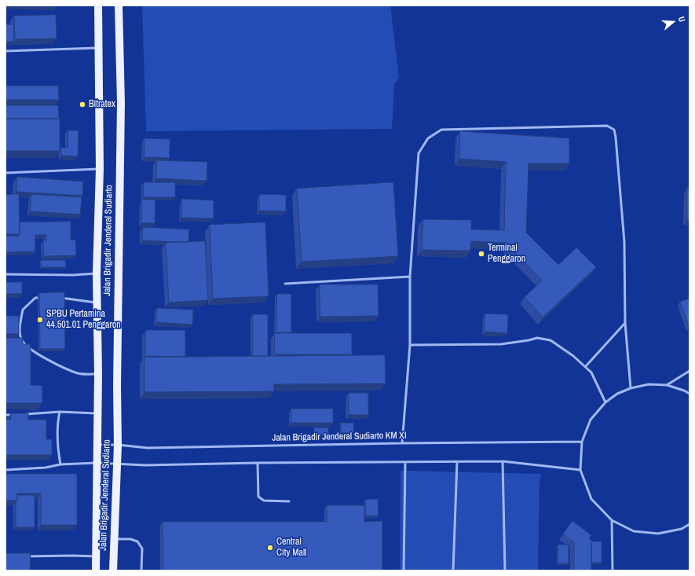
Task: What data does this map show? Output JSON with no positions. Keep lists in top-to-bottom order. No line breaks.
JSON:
{"streets":{"main road":["Jalan Brigadir Jenderal Sudiarto"],"lane":["Jalan Brigadir Jenderal Sudiarto KM XI"]},"crossings":[["Jalan Brigadir Jenderal Sudiarto","Jalan Brigadir Jenderal Sudiarto KM XI"]],"places":["Bitratex","Terminal Penggaron","SPBU Pertamina 44.501.01 Penggaron","Central City Mall"],"north":"right"}
